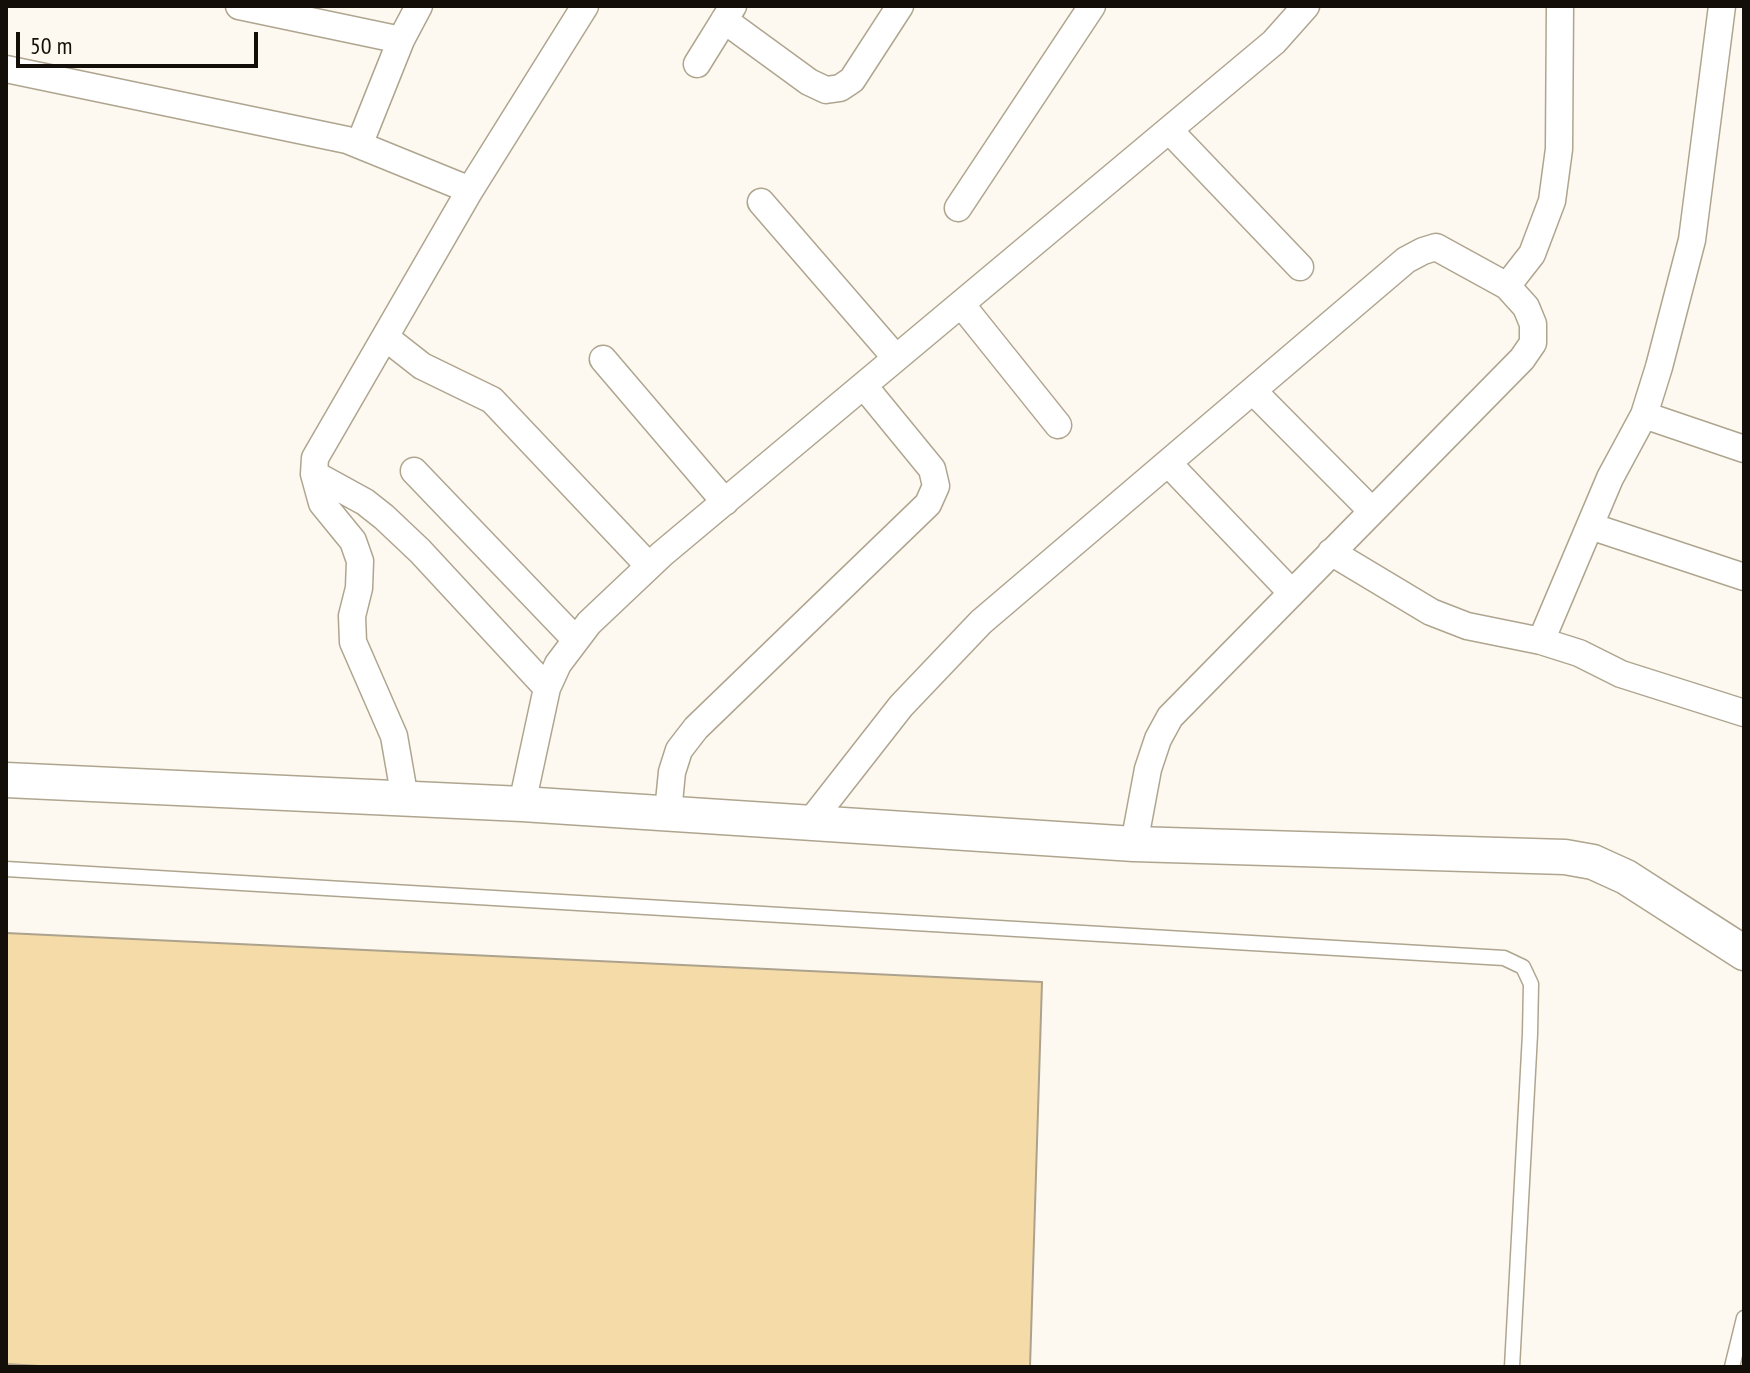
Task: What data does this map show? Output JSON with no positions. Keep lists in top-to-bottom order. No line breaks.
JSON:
{"scale_bar":"50 m"}
